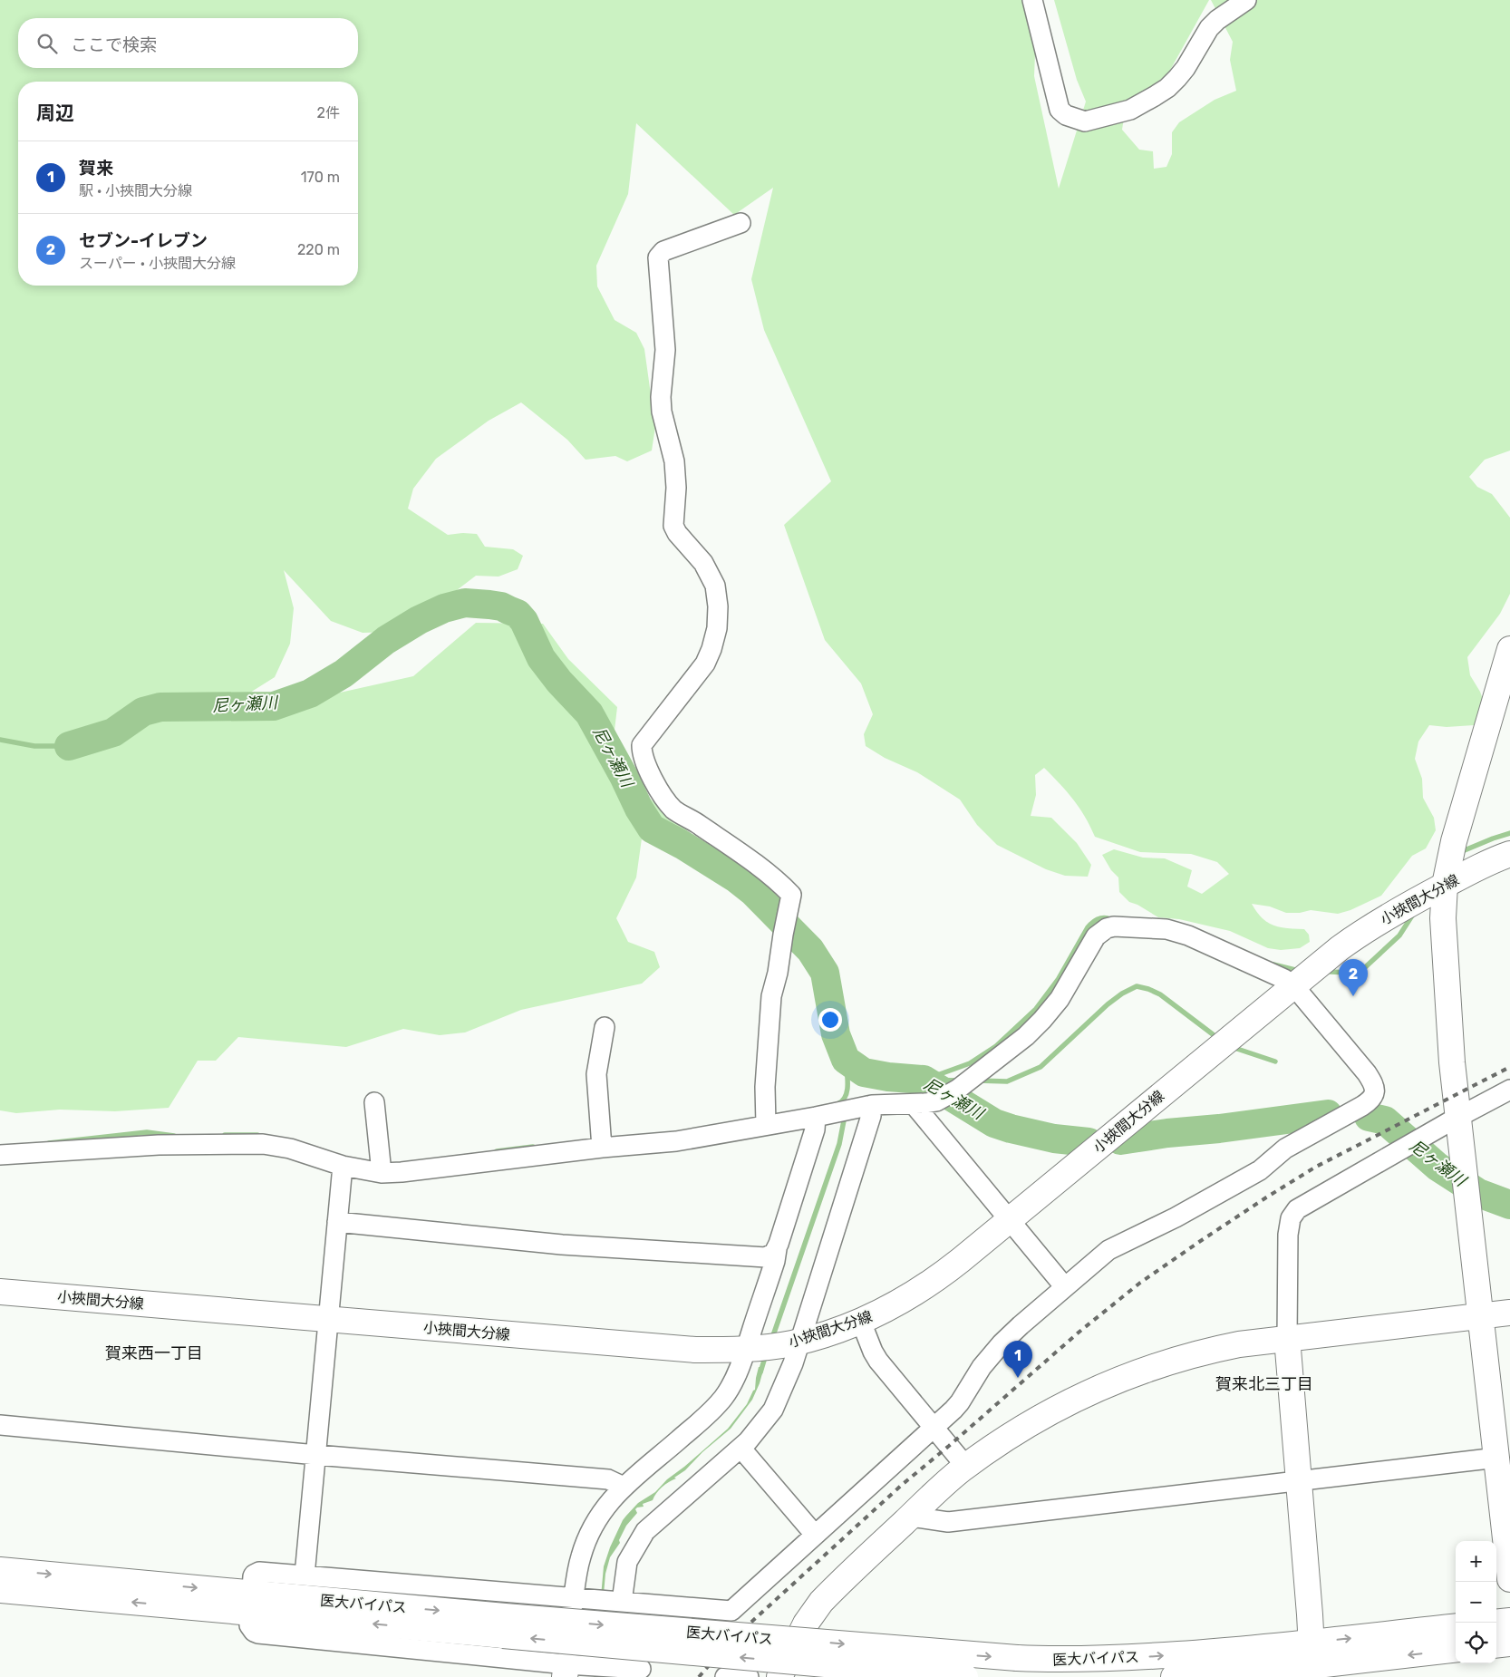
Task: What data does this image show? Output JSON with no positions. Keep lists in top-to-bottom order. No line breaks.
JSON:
{"streets":{"main road":["小挾間大分線","医大バイパス"]},"districts":["賀来西一丁目","賀来北三丁目"],"water":["尼ヶ瀬川"],"page":{"search":"ここで検索","heading":["周辺","2件"],"list":[{"mark":"1","name":"賀来","note":"駅 · 小挾間大分線","value":"170 m"},{"mark":"2","name":"セブン-イレブン","note":"スーパー · 小挾間大分線","value":"220 m"}],"pins":["2","1"],"map_buttons":["+","−"]}}
